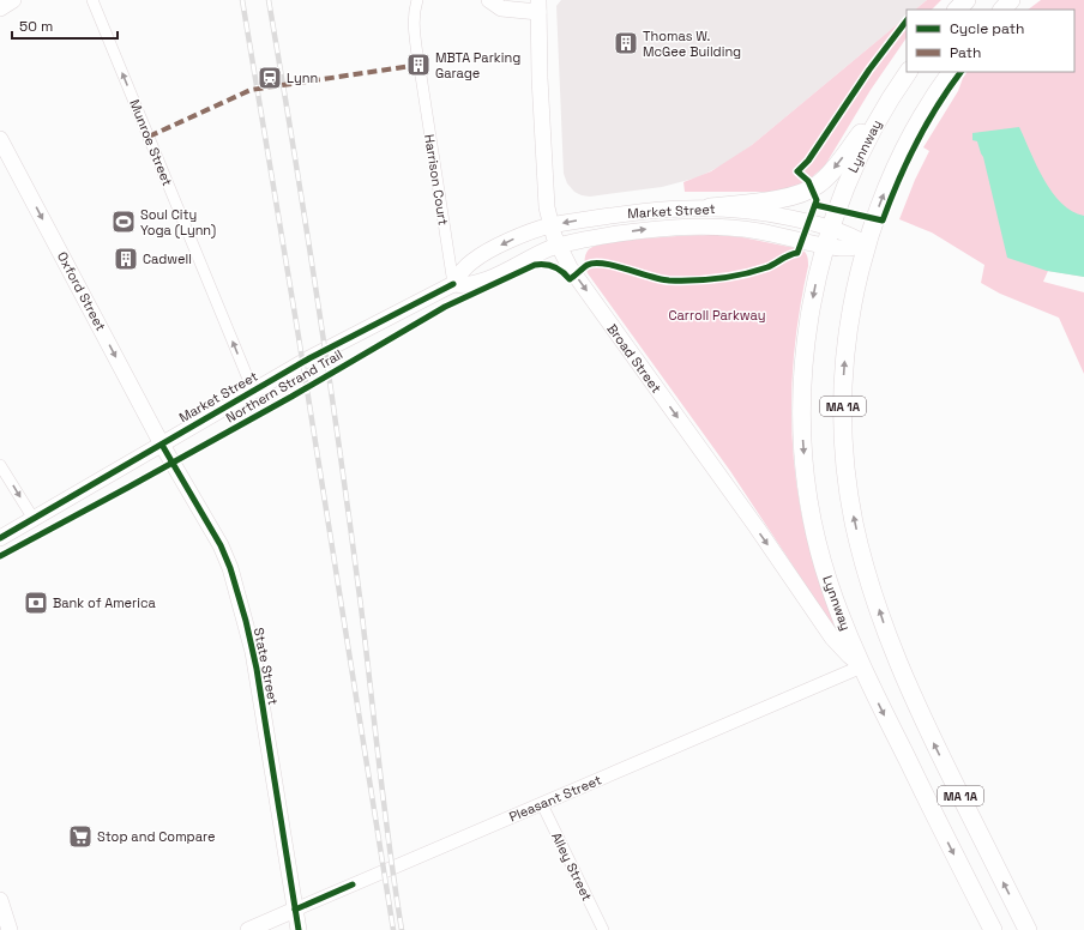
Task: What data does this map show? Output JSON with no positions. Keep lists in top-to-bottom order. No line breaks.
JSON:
{"streets":{"highway":["Lynnway","MA 1A"],"main road":["Market Street","Oxford Street","Broad Street","State Street","Pleasant Street"],"street":["Munroe Street","Harrison Court","Alley Street"],"cycle path":["Northern Strand Trail"]},"crossings":[["Munroe Street","Market Street"],["Lynnway","Market Street"],["Lynnway","Broad Street"],["Lynnway","Pleasant Street"],["Harrison Court","Market Street"],["Market Street","Oxford Street"],["Market Street","Broad Street"],["Market Street","State Street"],["Oxford Street","State Street"],["Broad Street","Pleasant Street"],["State Street","Pleasant Street"],["Pleasant Street","Alley Street"]],"one_way":["Munroe Street","Oxford Street","Broad Street"],"parks":["Carroll Parkway"],"places":{"building":["Thomas W. McGee Building","MBTA Parking Garage","Cadwell"],"station":["Lynn"],"sports":["Soul City Yoga (Lynn)"],"bank":["Bank of America"],"supermarket":["Stop and Compare"]},"legend":["Cycle path","Path"],"scale_bar":"50 m"}
